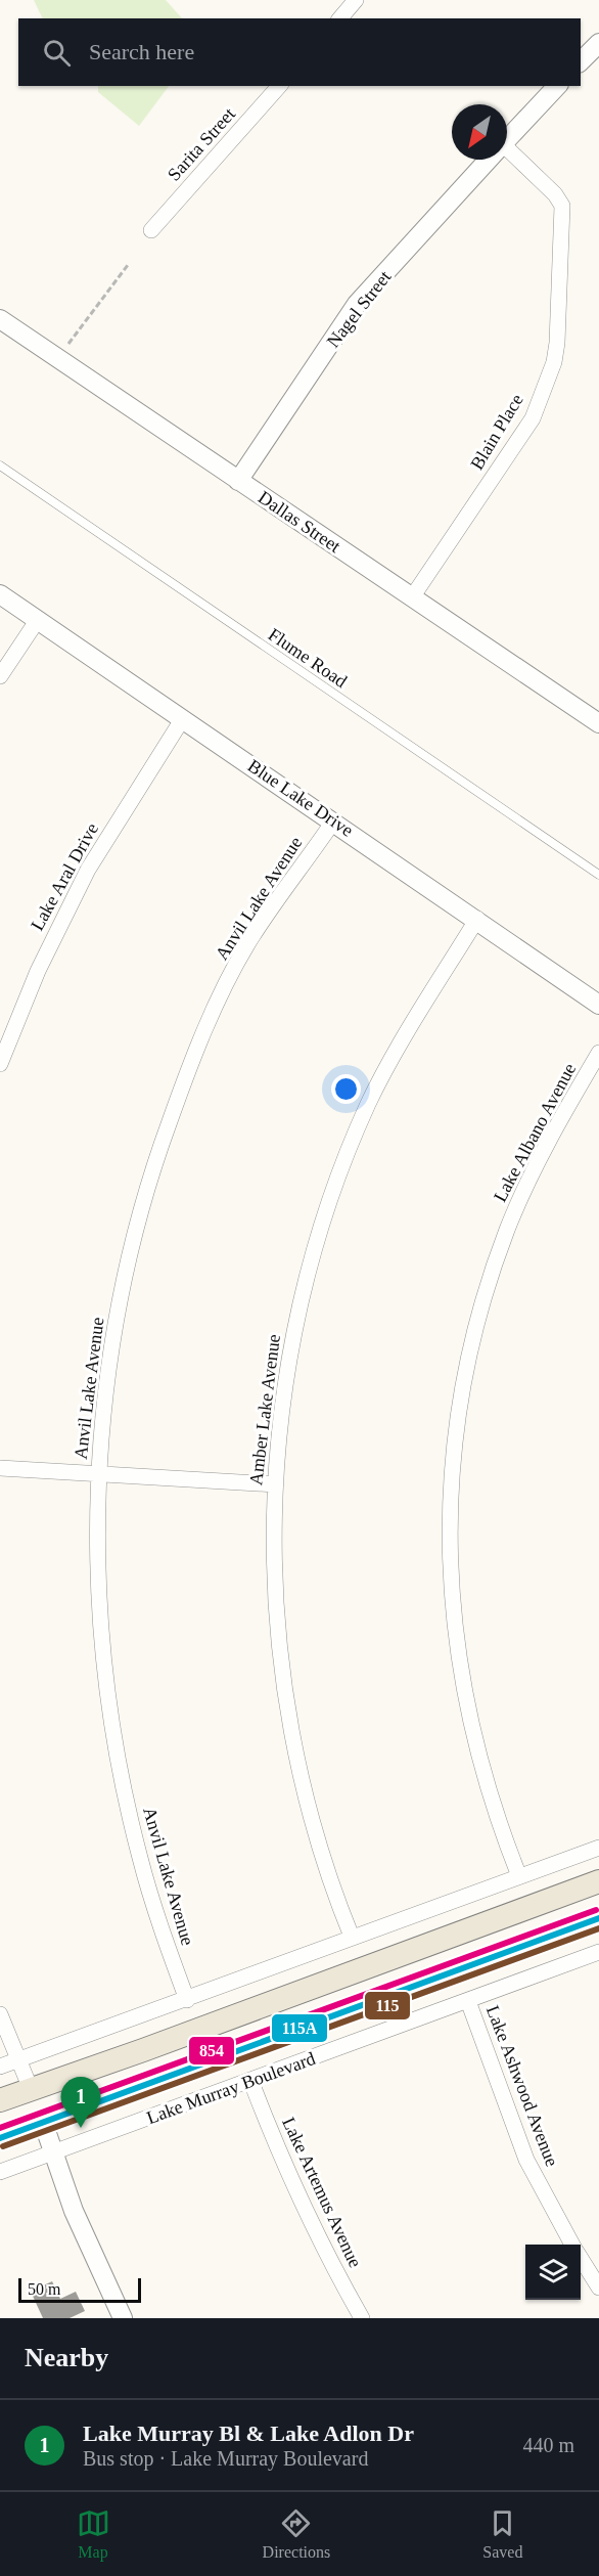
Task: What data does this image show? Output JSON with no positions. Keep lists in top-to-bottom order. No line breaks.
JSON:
{"streets":{"main road":["Lake Murray Boulevard"],"street":["Sarita Street","Nagel Street","Blain Place","Dallas Street","Blue Lake Drive","Lake Aral Drive","Anvil Lake Avenue","Lake Albano Avenue","Amber Lake Avenue","Lake Ashwood Avenue","Lake Artemus Avenue"],"lane":["Flume Road"]},"crossings":[["Nagel Street","Dallas Street"],["Blain Place","Dallas Street"],["Blue Lake Drive","Lake Aral Drive"],["Blue Lake Drive","Anvil Lake Avenue"],["Blue Lake Drive","Amber Lake Avenue"],["Lake Ashwood Avenue","Lake Murray Boulevard"],["Lake Murray Boulevard","Lake Artemus Avenue"]],"lines":["transit line 854","transit line 115A","transit line 115"],"scale_bar":"50 m","north":"bottom left","page":{"search":"Search here","pins":"1","scale":"50 m","heading":"Nearby","list":[{"mark":"1","name":"Lake Murray Bl & Lake Adlon Dr","note":"Bus stop · Lake Murray Boulevard","value":"440 m"}],"nav":["Map","Directions","Saved"]}}
